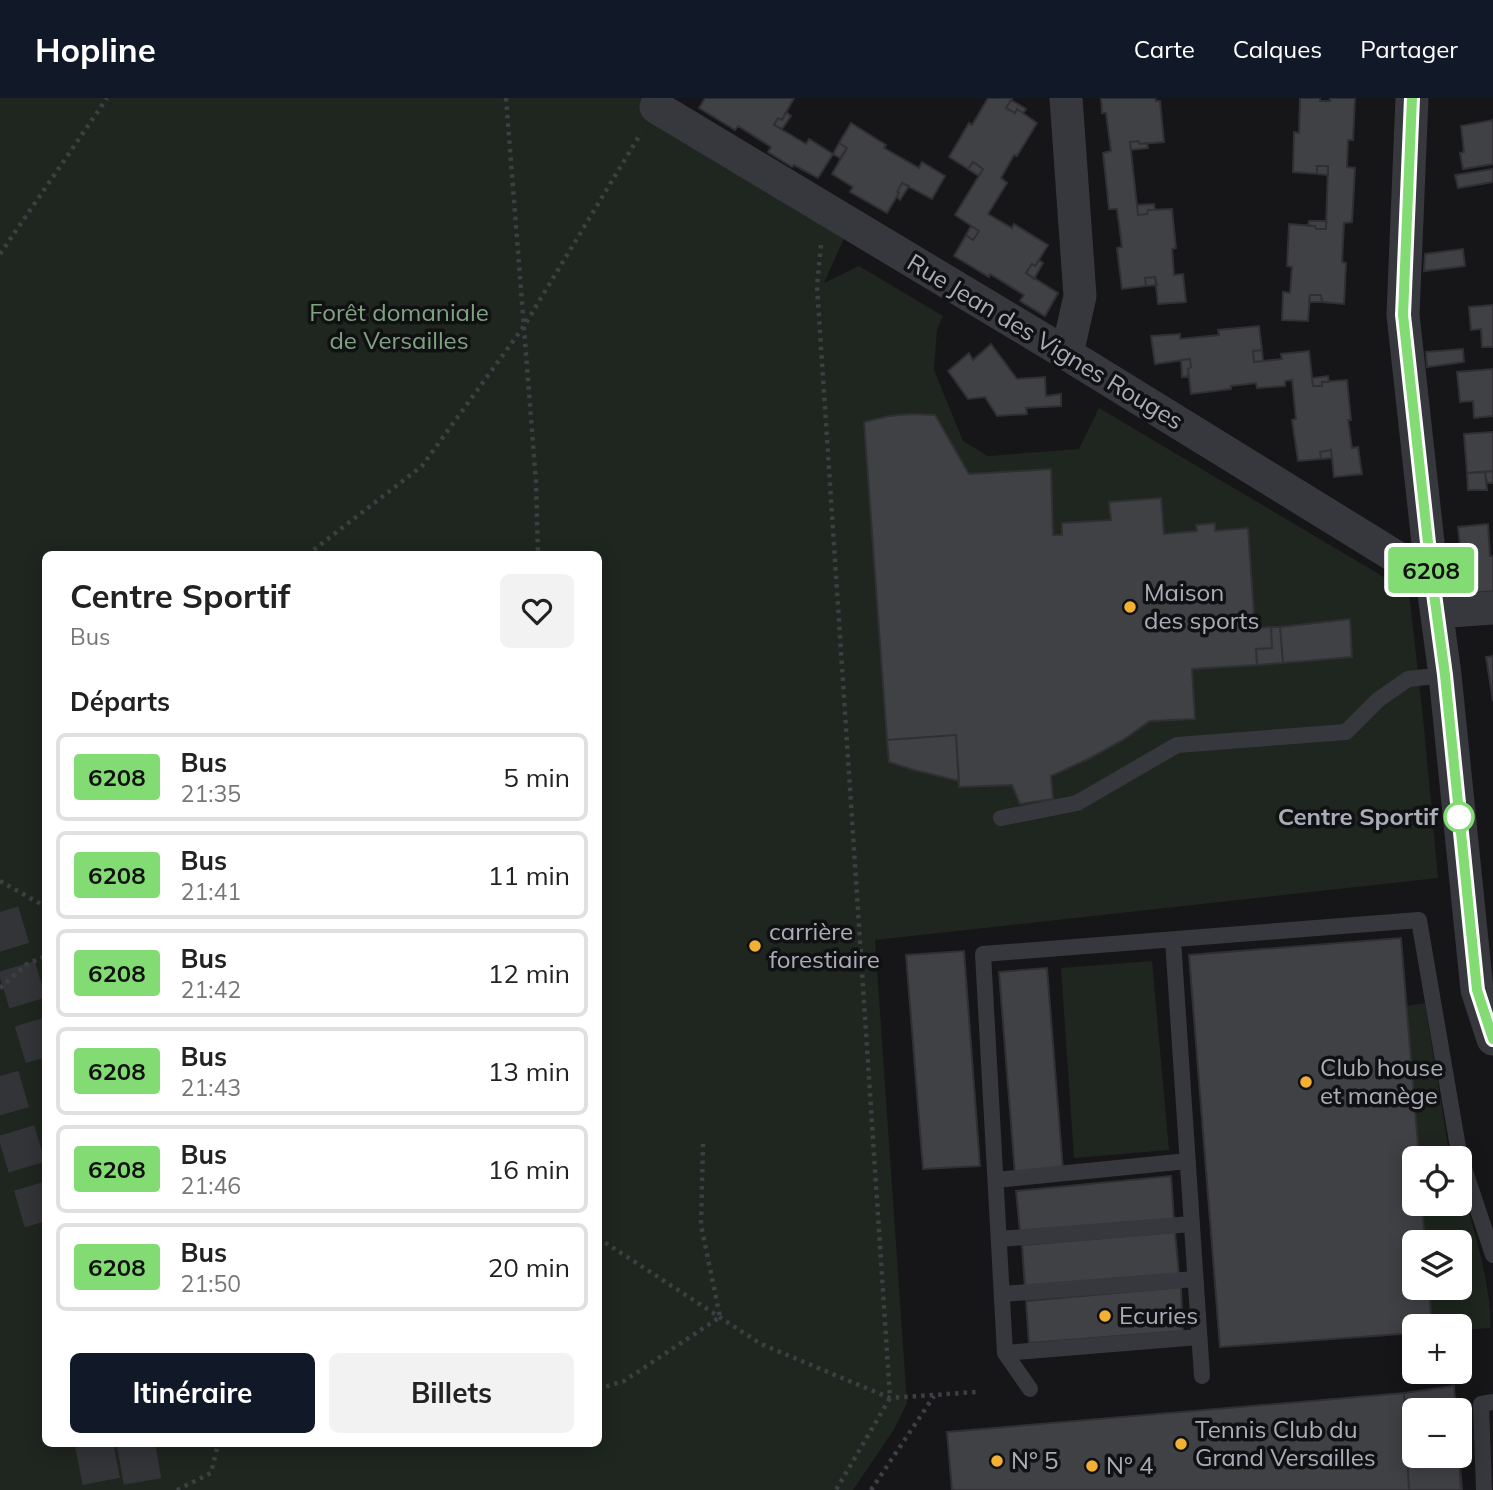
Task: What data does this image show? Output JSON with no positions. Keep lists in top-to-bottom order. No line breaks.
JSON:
{"streets":{"street":["Rue Jean des Vignes Rouges"]},"parks":["Forêt domaniale de Versailles"],"places":["Maison des sports","Centre Sportif","carrière forestiaire","Club house et manège","Ecuries","Tennis Club du Grand Versailles","N° 5","N° 4"],"lines":["bus line 6208"],"page":{"header":"Hopline","nav":["Carte","Calques","Partager"],"on_map":"6208","heading":[["Centre Sportif","Bus"],"Départs"],"list":[{"mark":"6208","name":"Bus","note":"21:35","value":"5 min"},{"mark":"6208","name":"Bus","note":"21:41","value":"11 min"},{"mark":"6208","name":"Bus","note":"21:42","value":"12 min"},{"mark":"6208","name":"Bus","note":"21:43","value":"13 min"},{"mark":"6208","name":"Bus","note":"21:46","value":"16 min"},{"mark":"6208","name":"Bus","note":"21:50","value":"20 min"}],"map_buttons":["+","−"],"buttons":["Itinéraire","Billets"]}}
